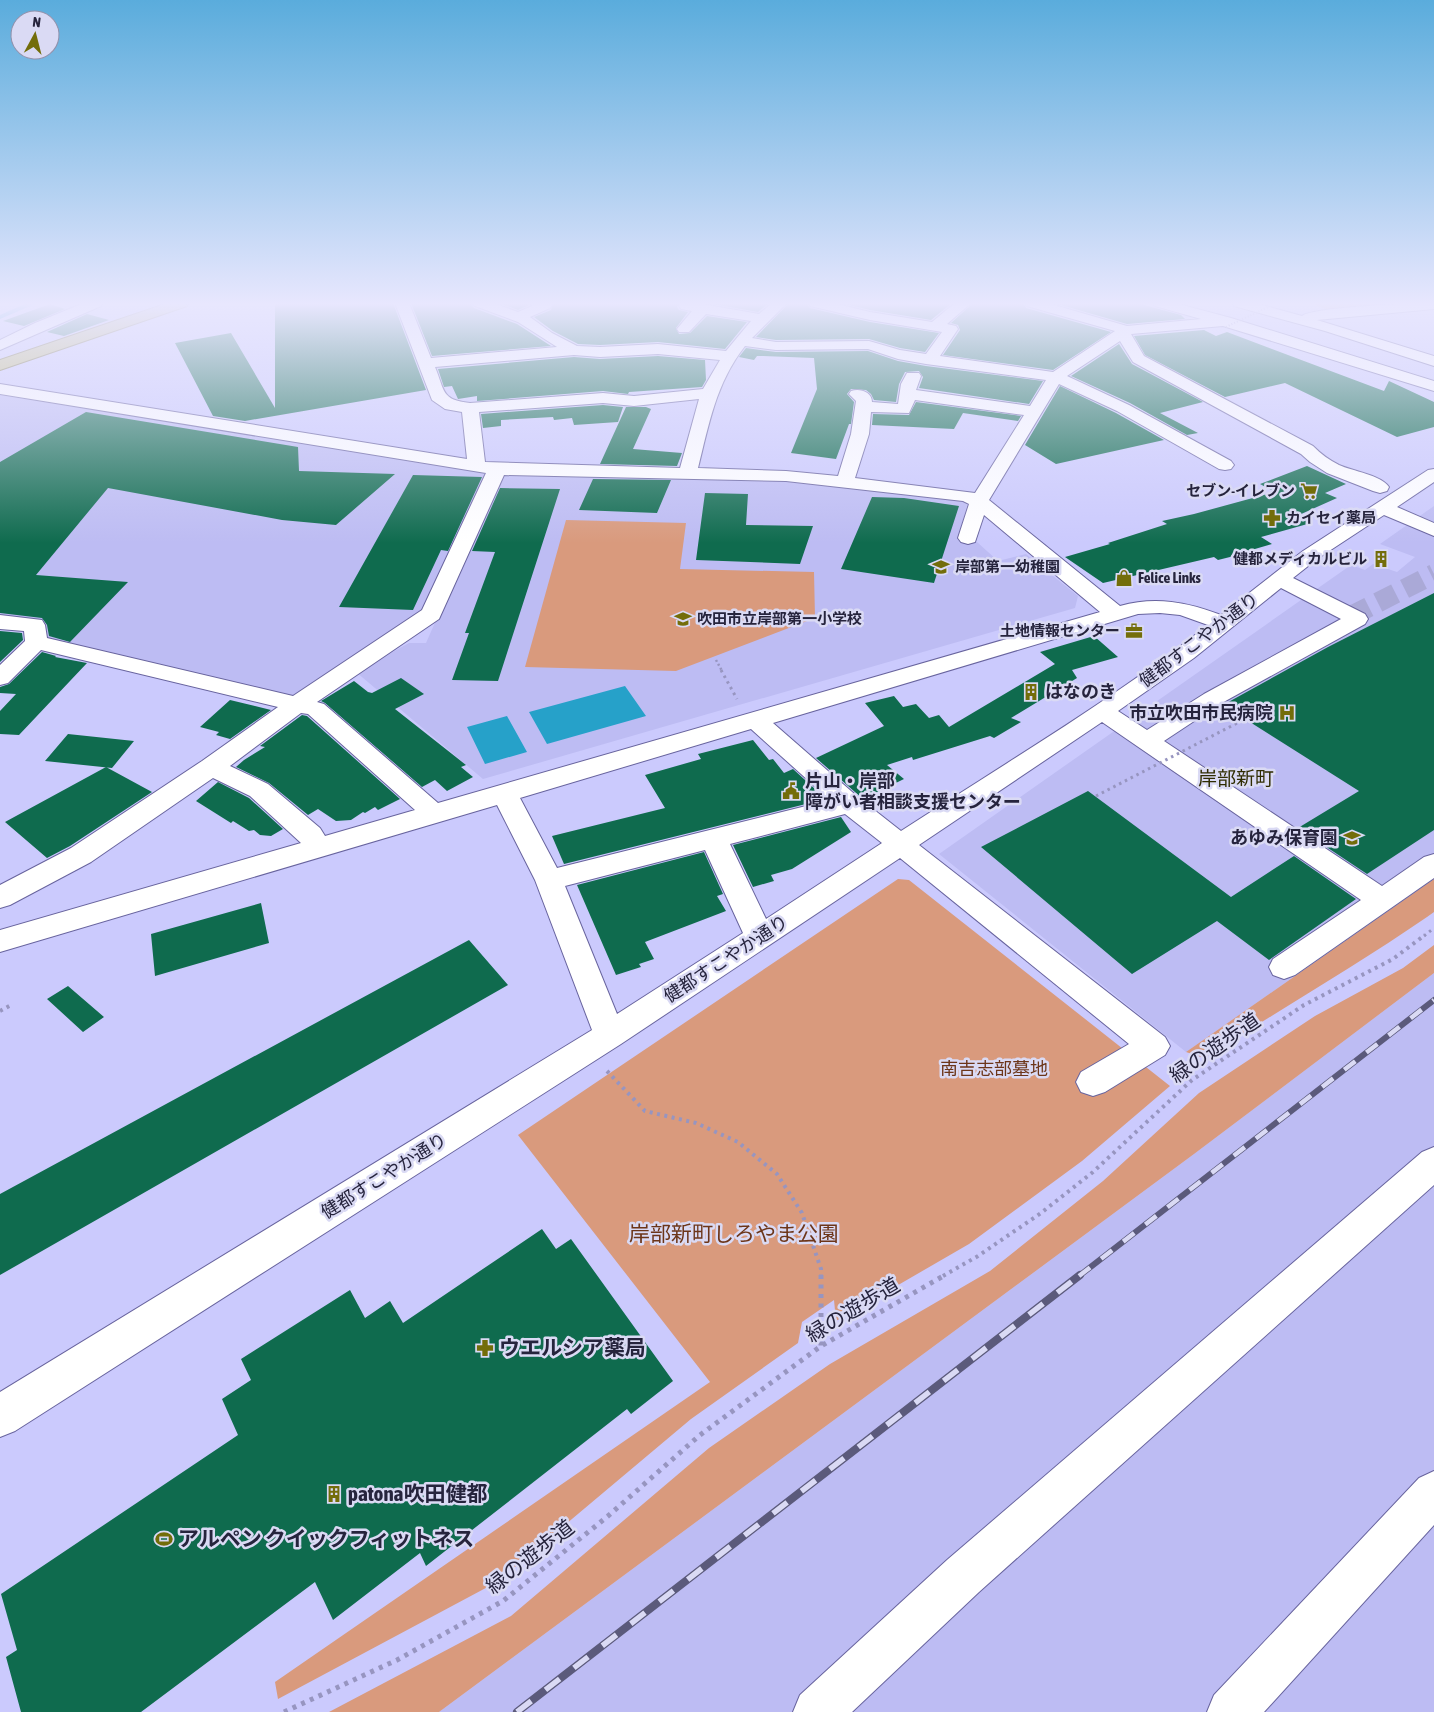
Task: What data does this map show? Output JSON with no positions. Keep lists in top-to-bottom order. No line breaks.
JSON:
{"streets":{"street":["健都すこやか通り"],"path":["緑の遊歩道"]},"districts":["岸部新町"],"parks":["南吉志部墓地","岸部新町しろやま公園"],"places":{"supermarket":["セブン-イレブン"],"pharmacy":["カイセイ薬局","ウエルシア薬局"],"building":["健都メディカルビル","はなのき","patona吹田健都"],"school or university":["岸部第一幼稚園","吹田市立岸部第一小学校","あゆみ保育園"],"shop":["Felice Links"],"office":["土地情報センター"],"hospital":["市立吹田市民病院"],"public building":["片山・岸部 障がい者相談支援センター"],"sports":["アルペン クイックフィットネス"]},"north":"top"}
